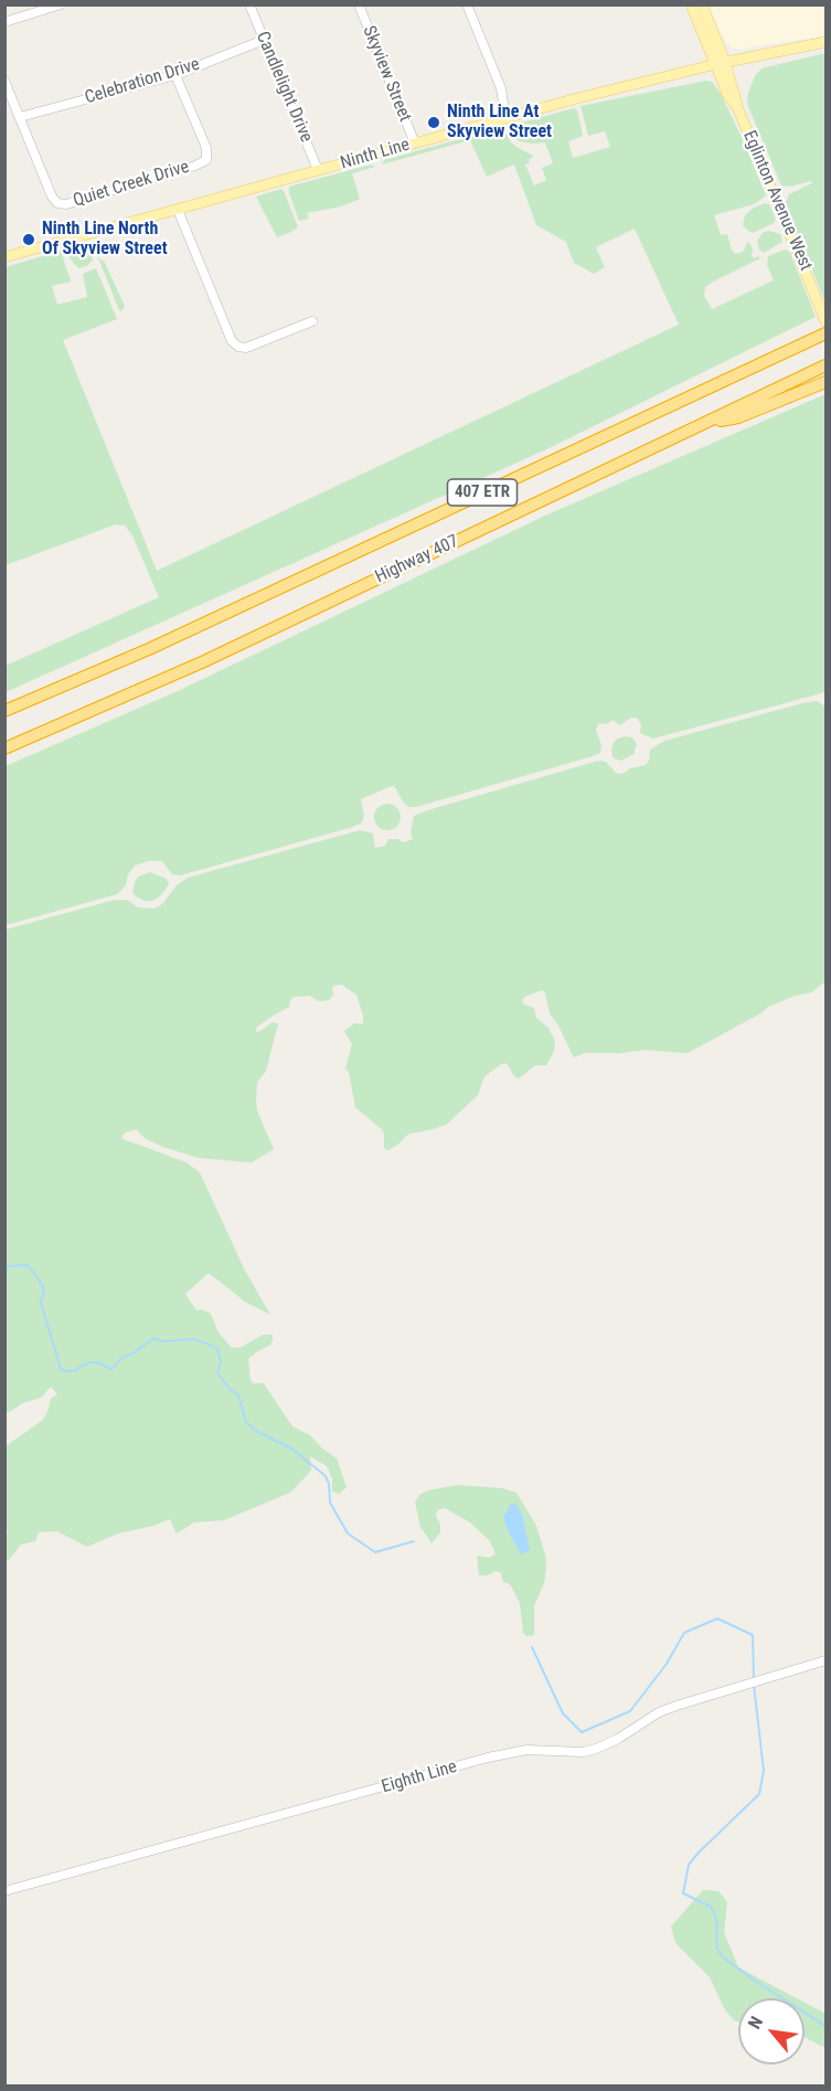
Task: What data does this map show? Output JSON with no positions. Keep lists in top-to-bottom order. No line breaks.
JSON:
{"streets":{"highway":["407 ETR","Highway 407"],"main road":["Ninth Line","Eglinton Avenue West"],"street":["Skyview Street","Celebration Drive","Candlelight Drive","Quiet Creek Drive","Eighth Line"]},"crossings":[["Skyview Street","Ninth Line"],["Celebration Drive","Candlelight Drive"],["Celebration Drive","Quiet Creek Drive"],["Candlelight Drive","Ninth Line"],["Ninth Line","Eglinton Avenue West"]],"places":["Ninth Line At Skyview Street","Ninth Line North Of Skyview Street"],"north":"top left"}
